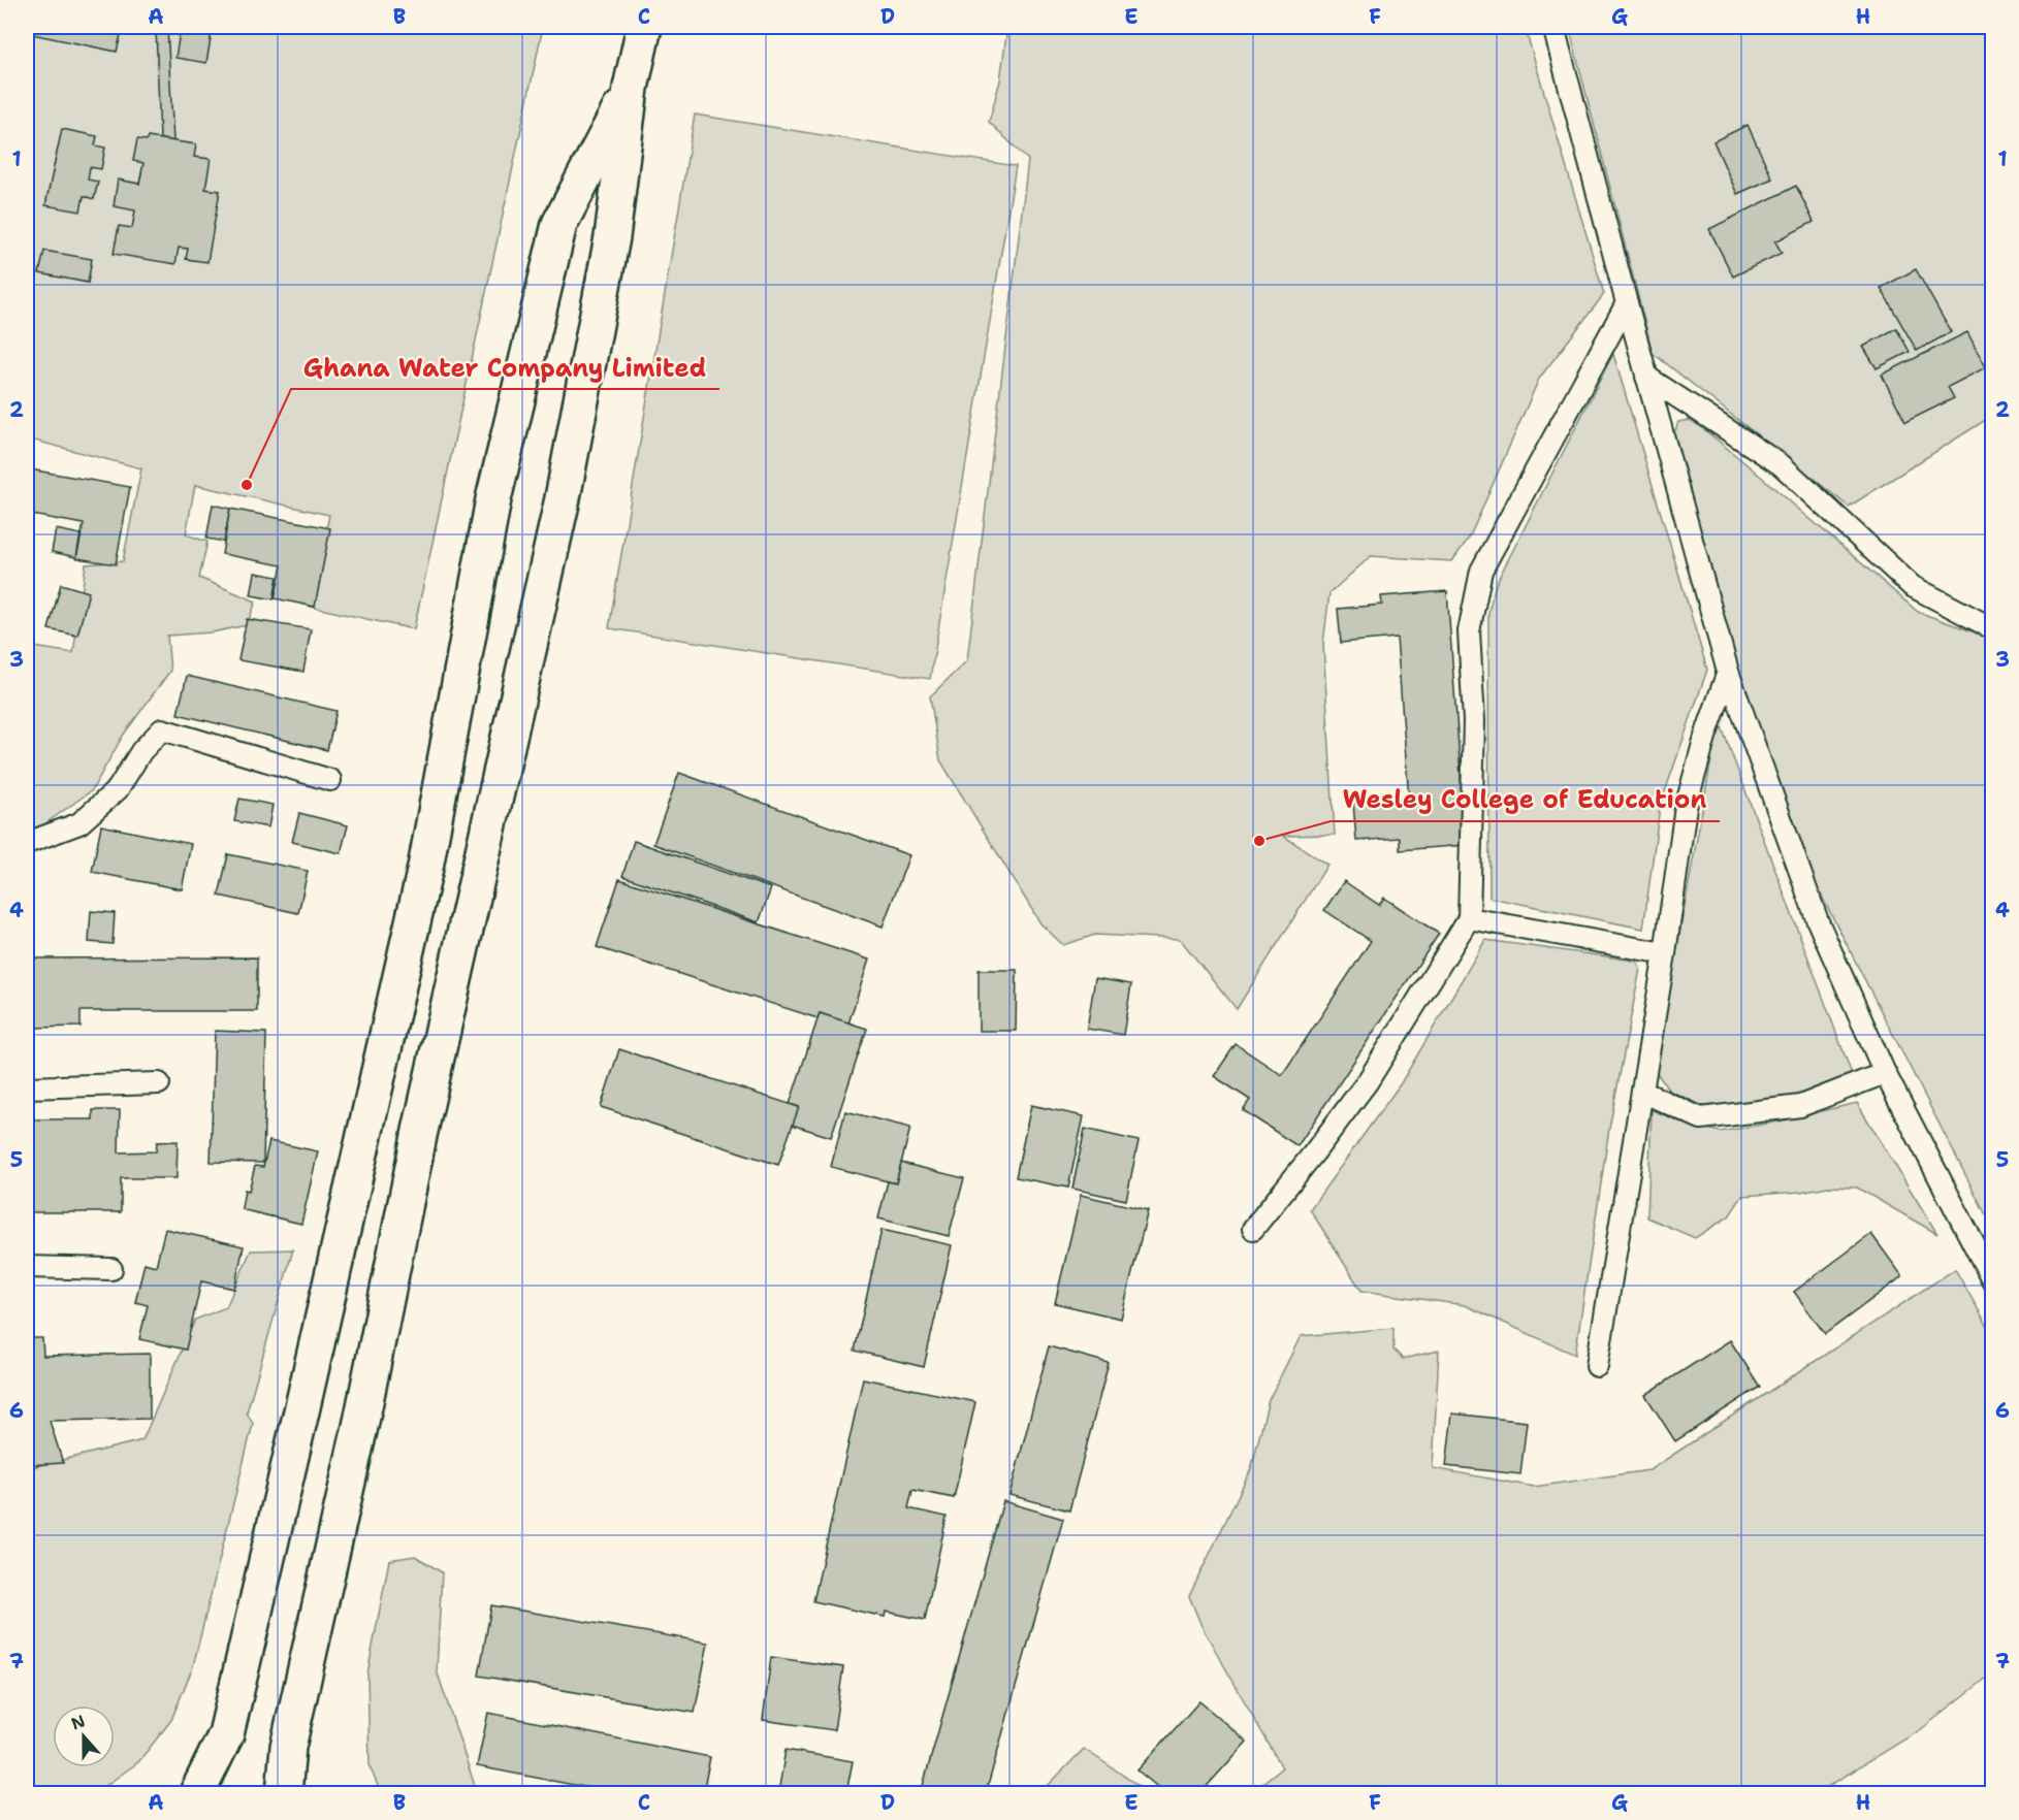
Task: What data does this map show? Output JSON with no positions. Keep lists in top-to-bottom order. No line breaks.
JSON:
{"places":["Ghana Water Company Limited","Wesley College of Education"],"north":"top","grid":{"columns":["A","B","C","D","E","F","G","H"],"rows":["1","2","3","4","5","6","7"]}}
